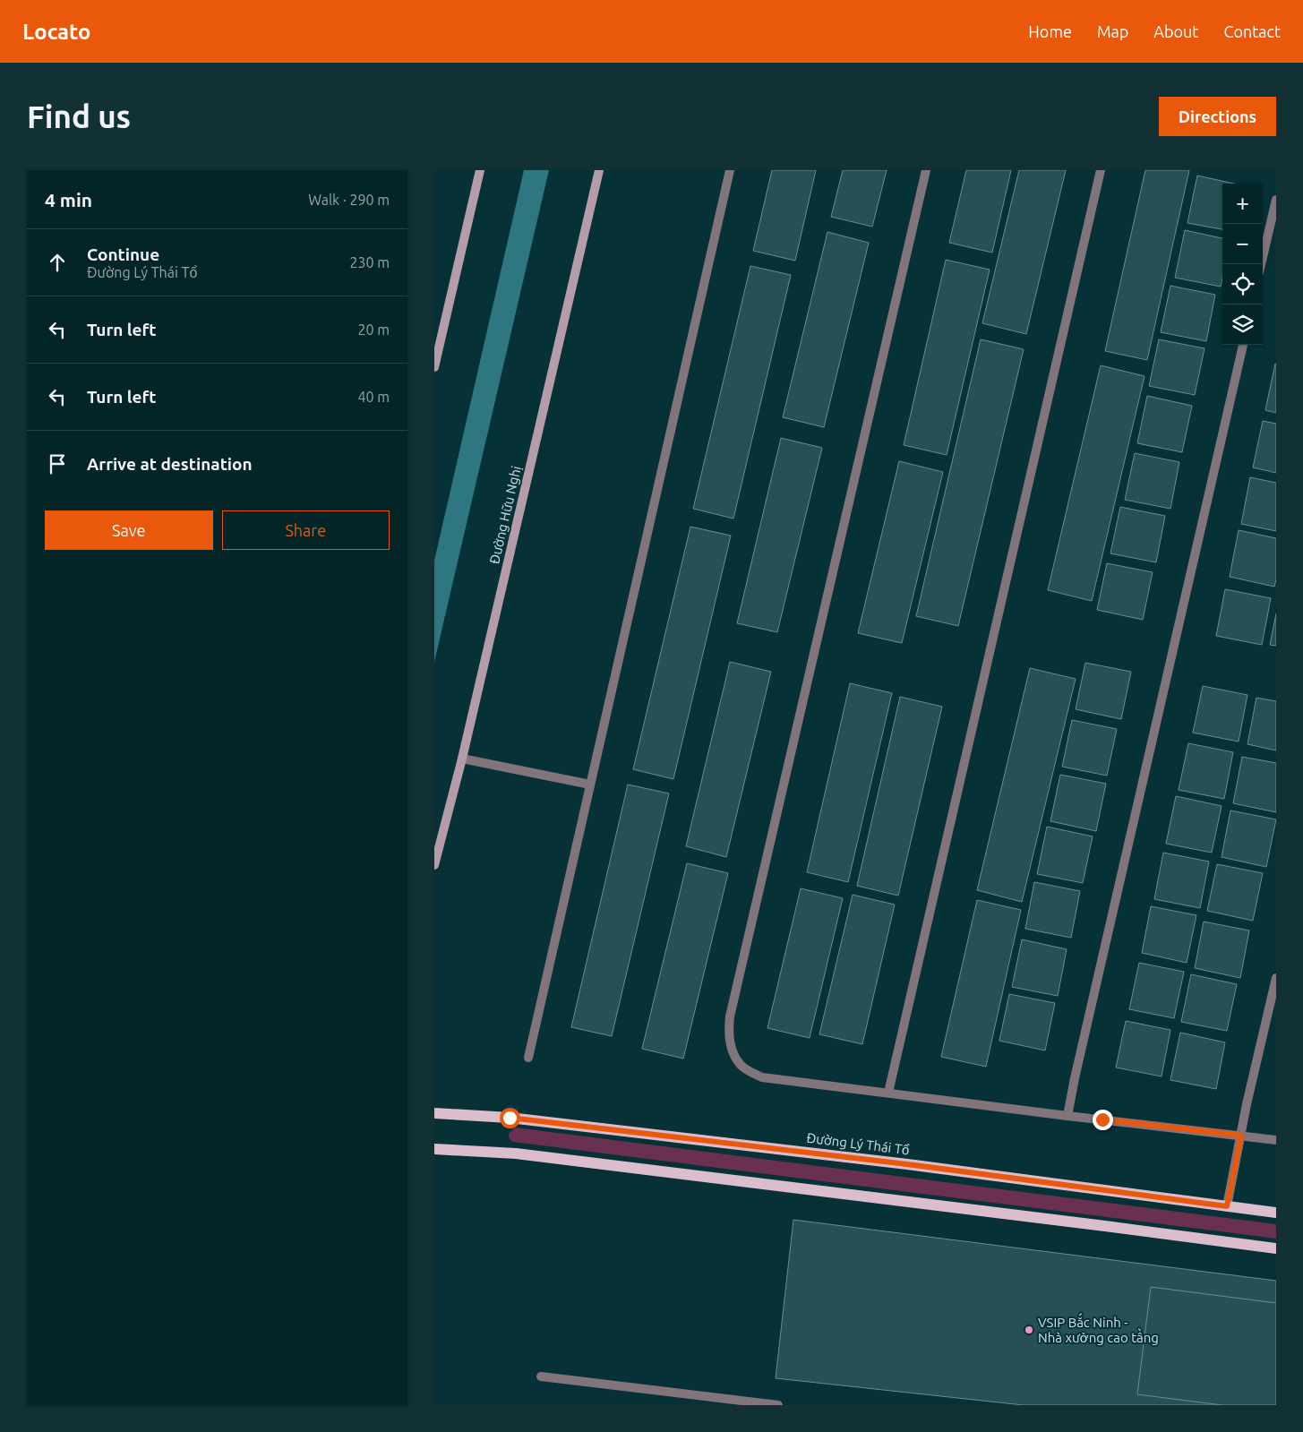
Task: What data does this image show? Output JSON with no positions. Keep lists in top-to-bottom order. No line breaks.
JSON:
{"streets":{"main road":["Đường Hữu Nghị","Đường Lý Thái Tổ"]},"places":["VSIP Bắc Ninh - Nhà xưởng cao tầng"],"page":{"header":"Locato","nav":["Home","Map","About","Contact"],"buttons":["Directions",["Save","Share"]],"title":"Find us","heading":["4 min","Walk · 290 m"],"map_buttons":["+","−"],"list":[["Continue","Đường Lý Thái Tổ","230 m"],["Turn left","20 m"],["Turn left","40 m"],"Arrive at destination"]}}
